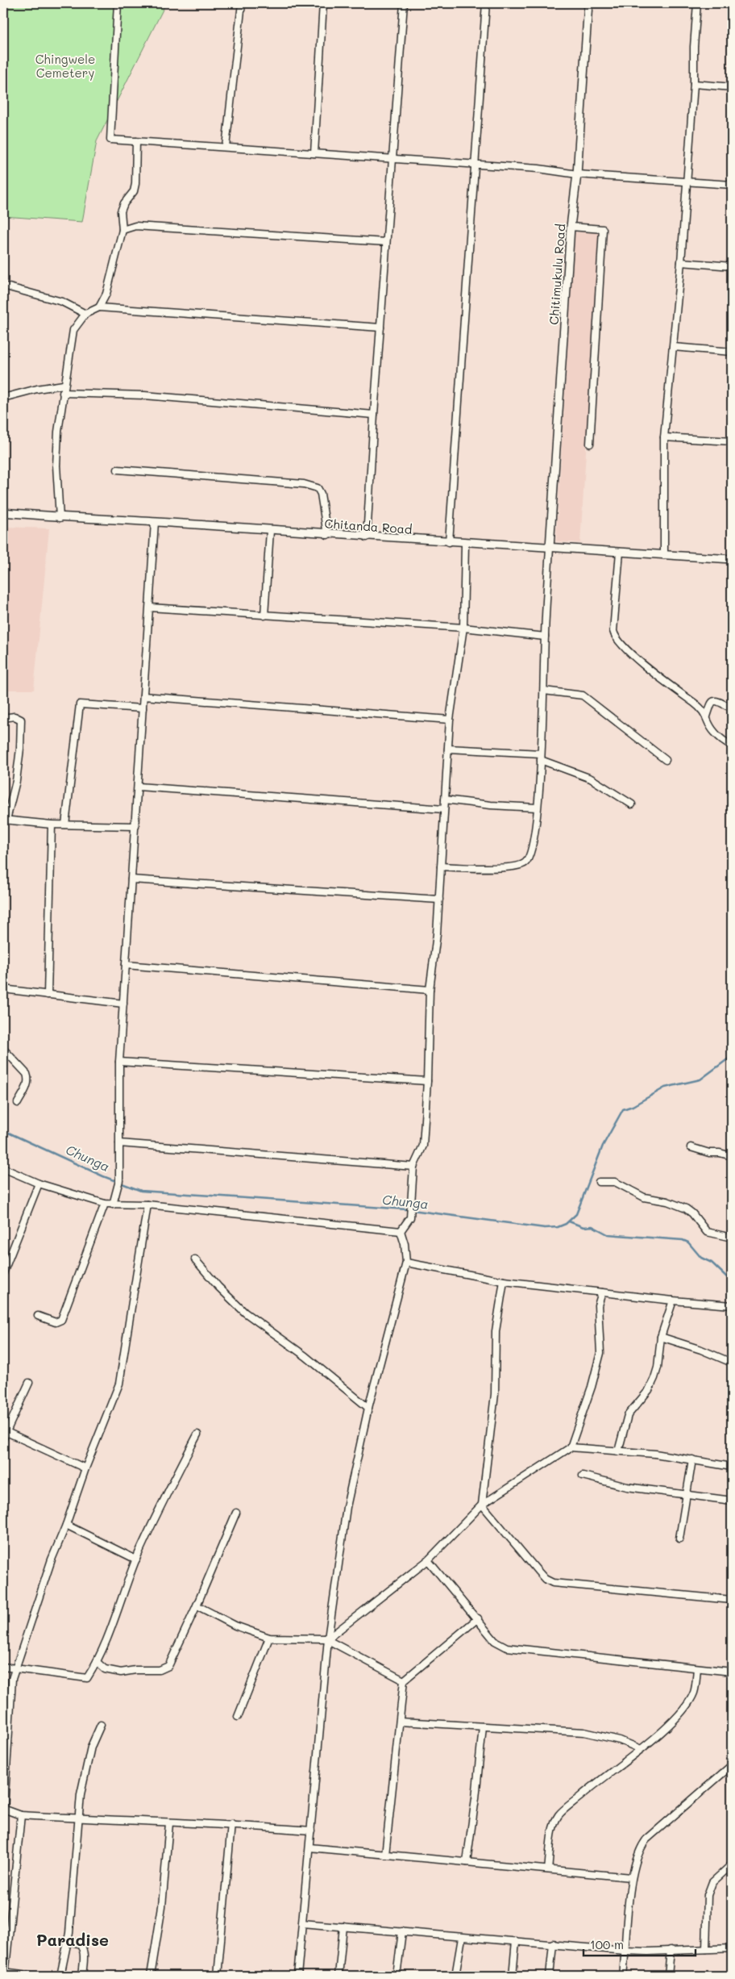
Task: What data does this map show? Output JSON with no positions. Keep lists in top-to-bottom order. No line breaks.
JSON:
{"streets":{"street":["Chitimukulu Road","Chitanda Road"]},"crossings":[["Chitimukulu Road","Chitanda Road"]],"districts":["Paradise"],"water":["Chunga"],"parks":["Chingwele Cemetery"],"scale_bar":"100 m"}
